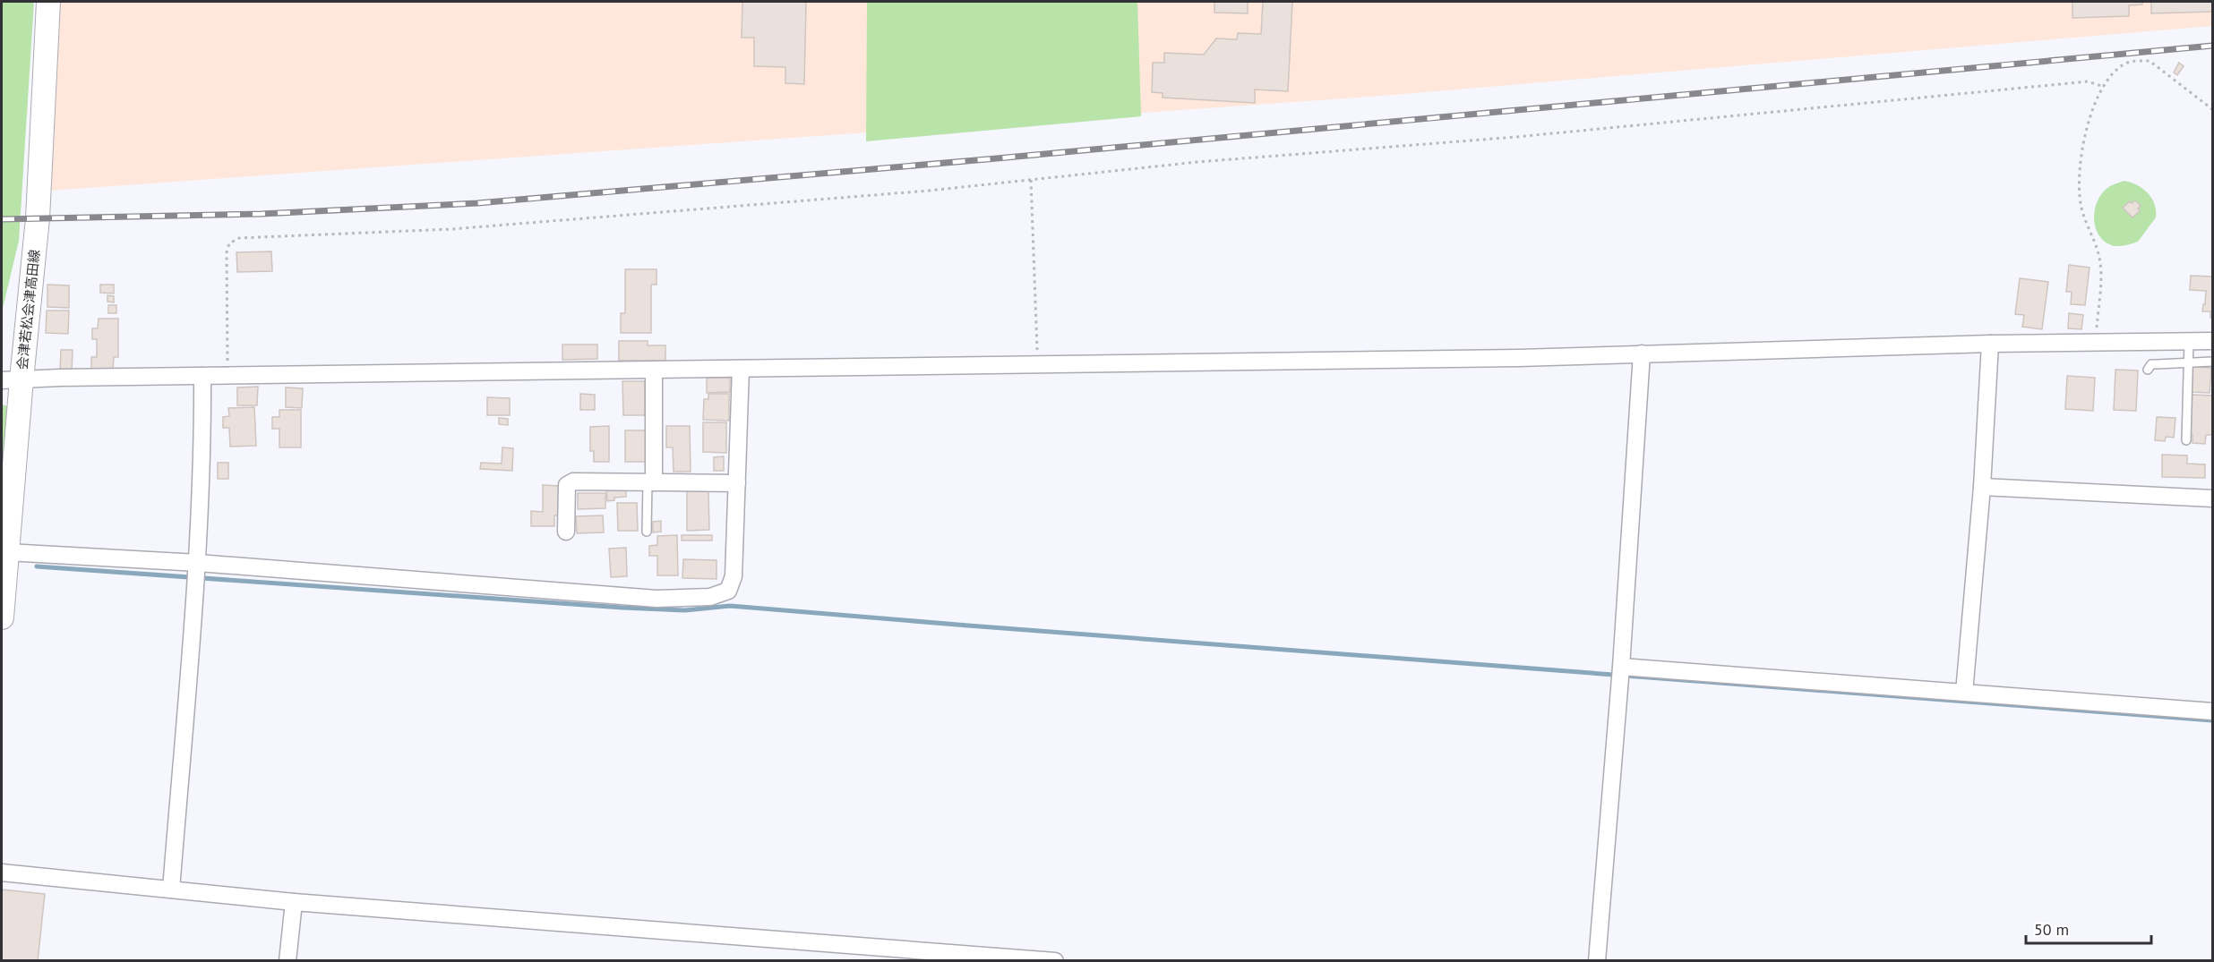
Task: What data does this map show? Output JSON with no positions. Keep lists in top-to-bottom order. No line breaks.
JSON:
{"streets":{"main road":["会津若松会津高田線"]},"scale_bar":"50 m"}
